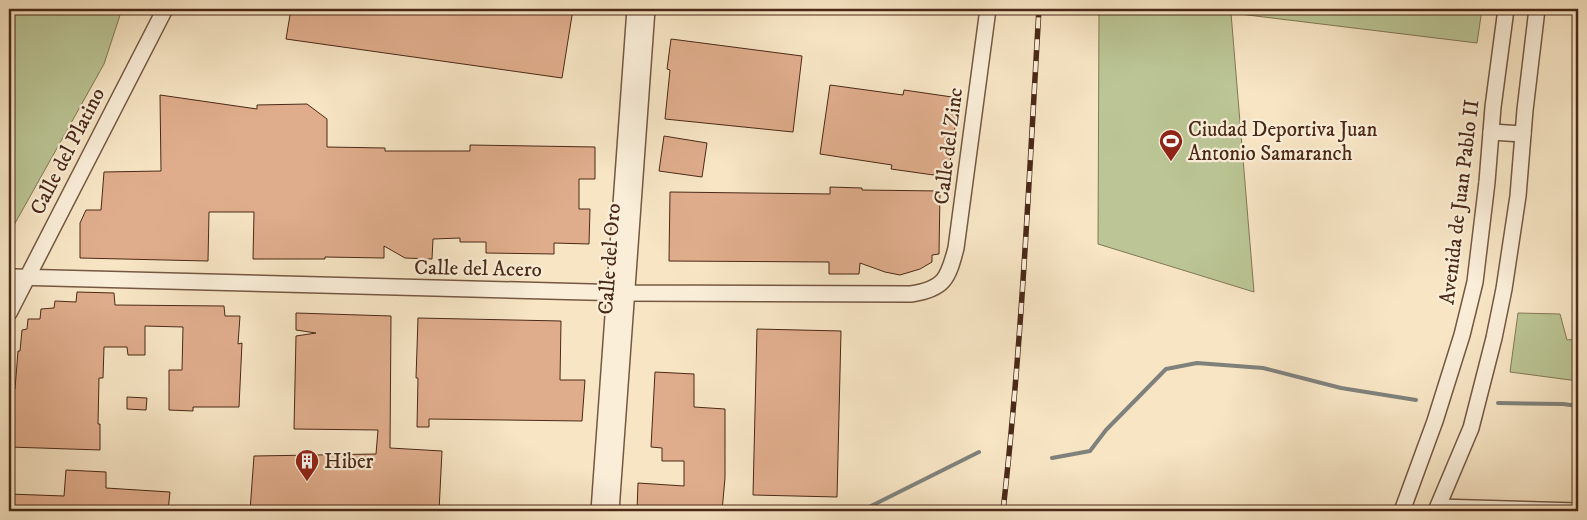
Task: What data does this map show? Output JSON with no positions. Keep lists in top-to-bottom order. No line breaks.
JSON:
{"streets":{"street":["Calle del Zinc","Calle del Platino","Avenida de Juan Pablo II","Calle del Oro","Calle del Acero"]},"crossings":[["Calle del Zinc","Calle del Acero"],["Calle del Platino","Calle del Acero"],["Calle del Oro","Calle del Acero"]],"places":{"sports":["Ciudad Deportiva Juan Antonio Samaranch"],"building":["Hiber"]}}
